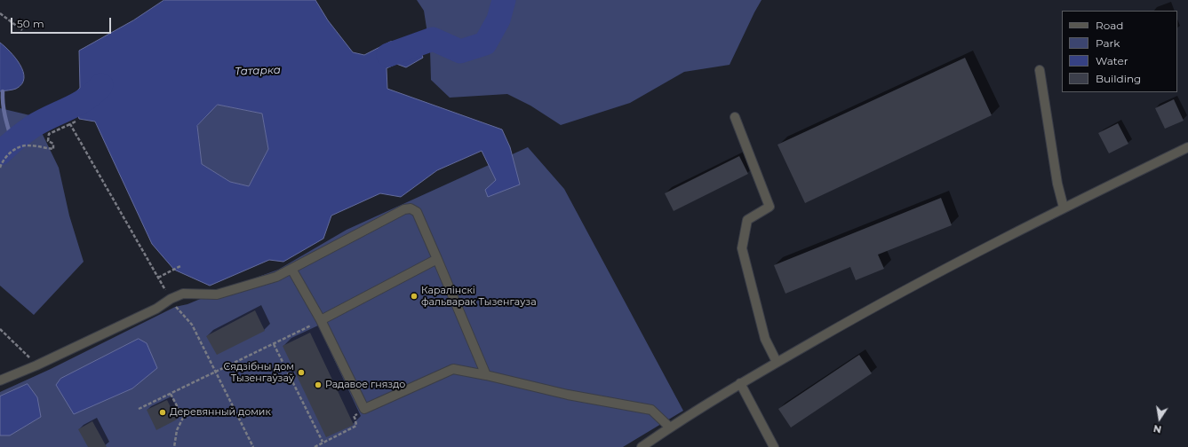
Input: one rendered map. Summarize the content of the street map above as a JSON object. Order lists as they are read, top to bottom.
{
  "water": ["Татарка"],
  "places": [
    "Каралінскі фальварак Тызенгауза",
    "Сядзібны дом Тызенгаўзаў",
    "Радавое гняздо",
    "Деревянный домик"
  ],
  "legend": [
    "Road",
    "Park",
    "Water",
    "Building"
  ],
  "scale_bar": "50 m",
  "north": "bottom"
}
